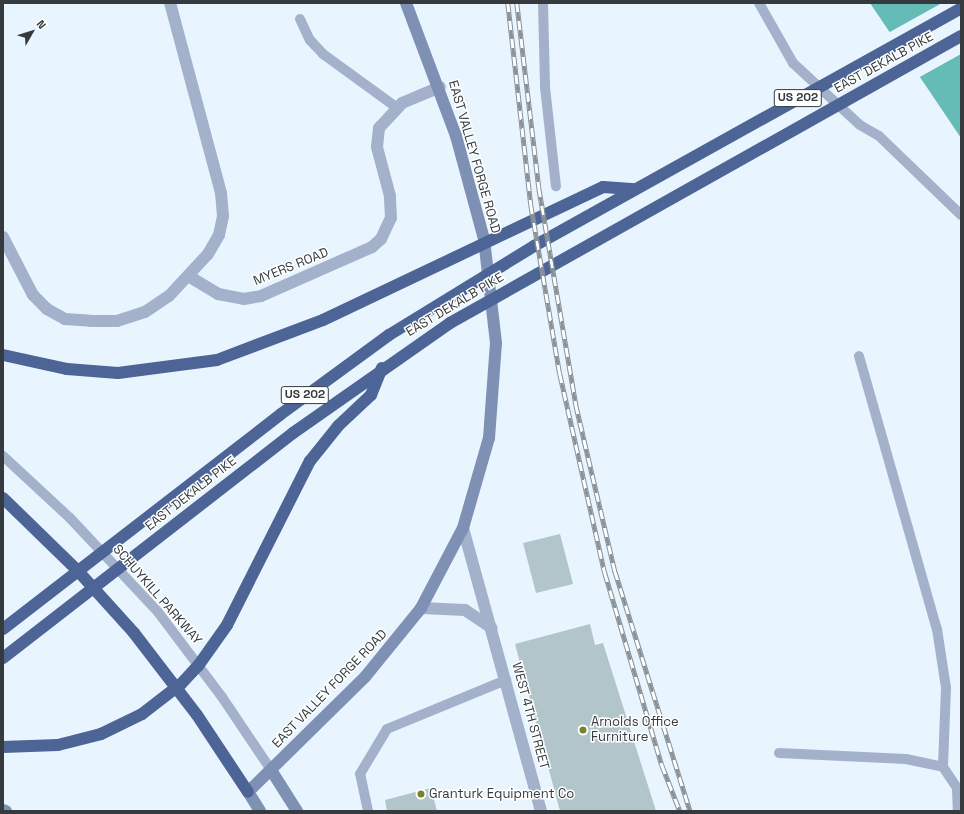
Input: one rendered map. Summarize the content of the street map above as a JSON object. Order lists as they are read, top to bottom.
{
  "streets": {
    "highway": ["EAST DEKALB PIKE", "US 202"],
    "main road": ["EAST VALLEY FORGE ROAD"],
    "street": ["MYERS ROAD", "WEST 4TH STREET"],
    "lane": ["SCHUYKILL PARKWAY"]
  },
  "crossings": [
    ["EAST VALLEY FORGE ROAD", "MYERS ROAD"],
    ["EAST VALLEY FORGE ROAD", "SCHUYKILL PARKWAY"],
    ["EAST VALLEY FORGE ROAD", "WEST 4TH STREET"]
  ],
  "places": ["Arnolds Office Furniture", "Granturk Equipment Co"],
  "north": "top right"
}
